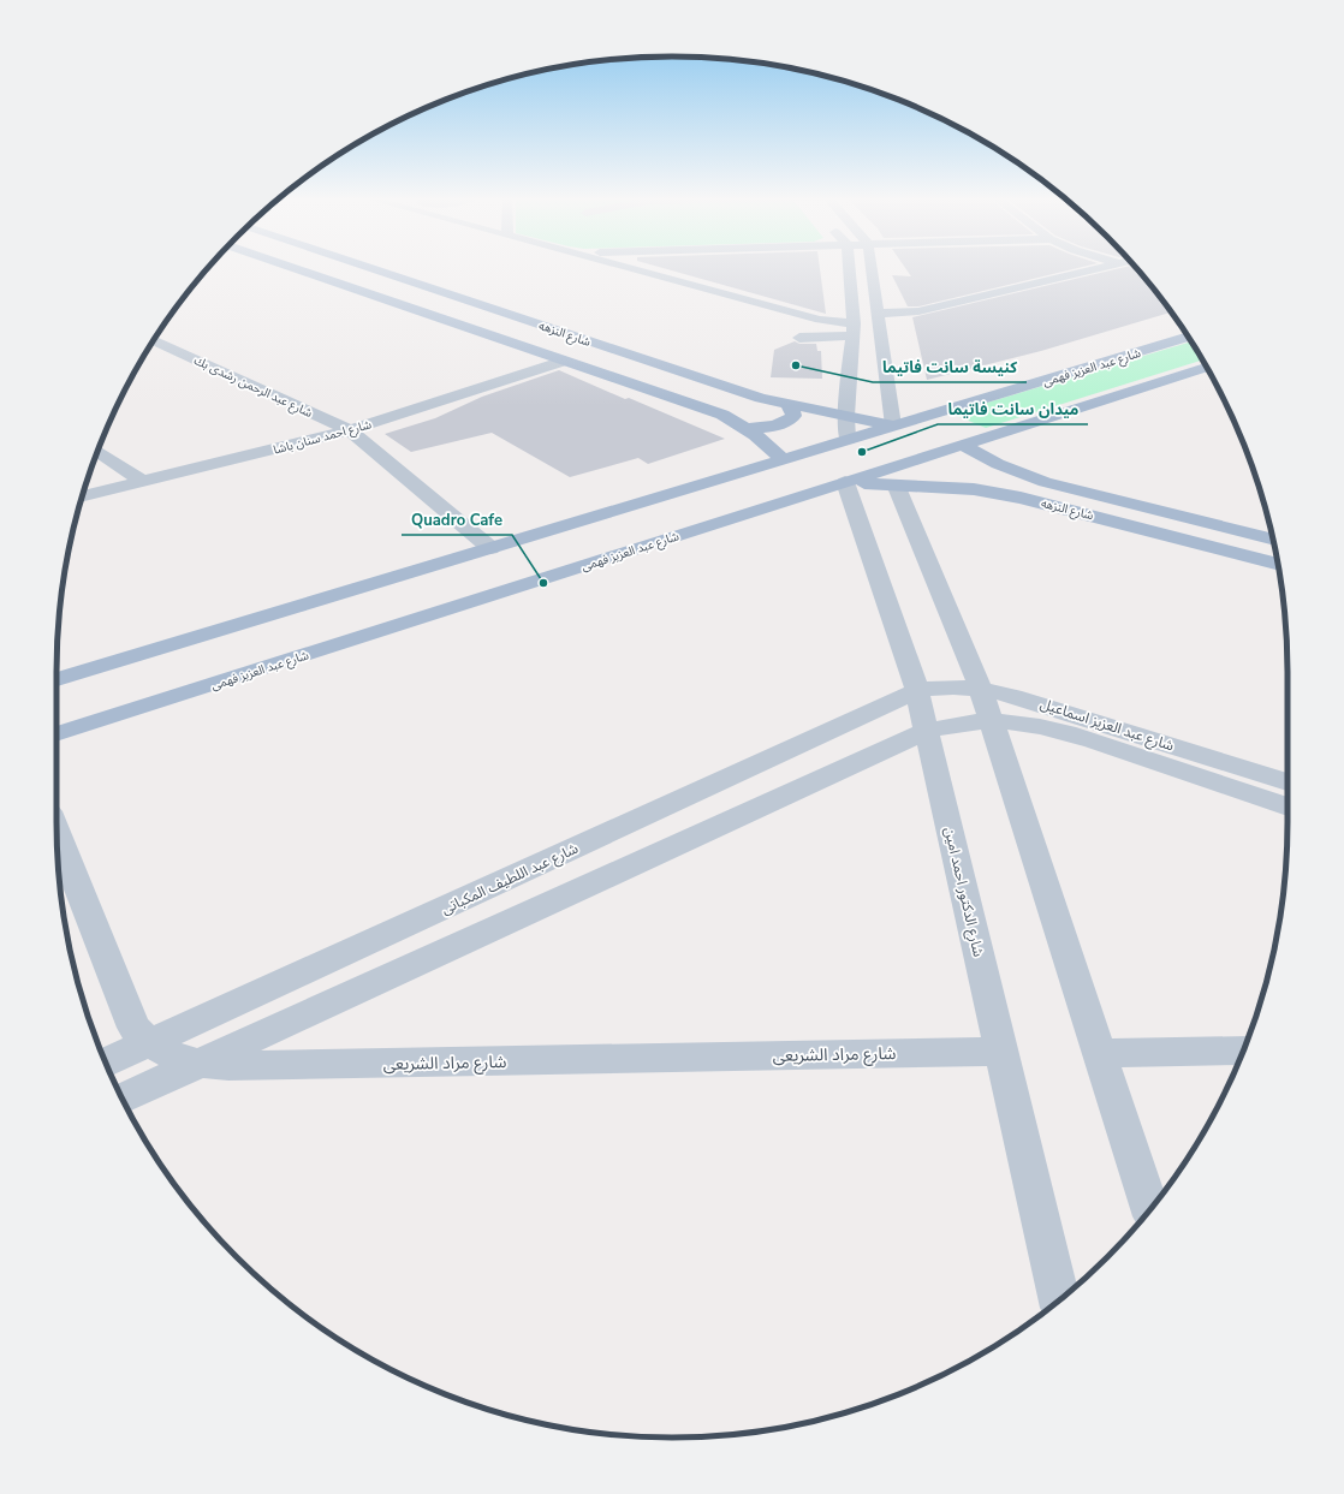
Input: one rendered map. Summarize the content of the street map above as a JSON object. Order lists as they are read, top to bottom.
{
  "streets": {
    "main road": ["شارع النزهه", "شارع عبد العزيز فهمى"],
    "street": [
      "شارع عبد الرحمن رشدى بك",
      "شارع احمد سنان باشا",
      "شارع عبد العزيز اسماعيل",
      "شارع عبد اللطيف المكباتى",
      "شارع الدكتور احمد امين",
      "شارع مراد الشريعى"
    ]
  },
  "crossings": [
    ["شارع النزهه", "شارع عبد العزيز فهمى"],
    ["شارع النزهه", "شارع احمد سنان باشا"],
    ["شارع النزهه", "شارع الدكتور احمد امين"],
    ["شارع عبد العزيز فهمى", "شارع عبد الرحمن رشدى بك"],
    ["شارع عبد العزيز فهمى", "شارع الدكتور احمد امين"],
    ["شارع عبد الرحمن رشدى بك", "شارع احمد سنان باشا"],
    ["شارع عبد العزيز اسماعيل", "شارع عبد اللطيف المكباتى"],
    ["شارع عبد العزيز اسماعيل", "شارع الدكتور احمد امين"],
    ["شارع عبد اللطيف المكباتى", "شارع الدكتور احمد امين"],
    ["شارع عبد اللطيف المكباتى", "شارع مراد الشريعى"],
    ["شارع الدكتور احمد امين", "شارع مراد الشريعى"]
  ],
  "places": ["كنيسة سانت فاتيما", "ميدان سانت فاتيما", "Quadro Cafe"]
}
